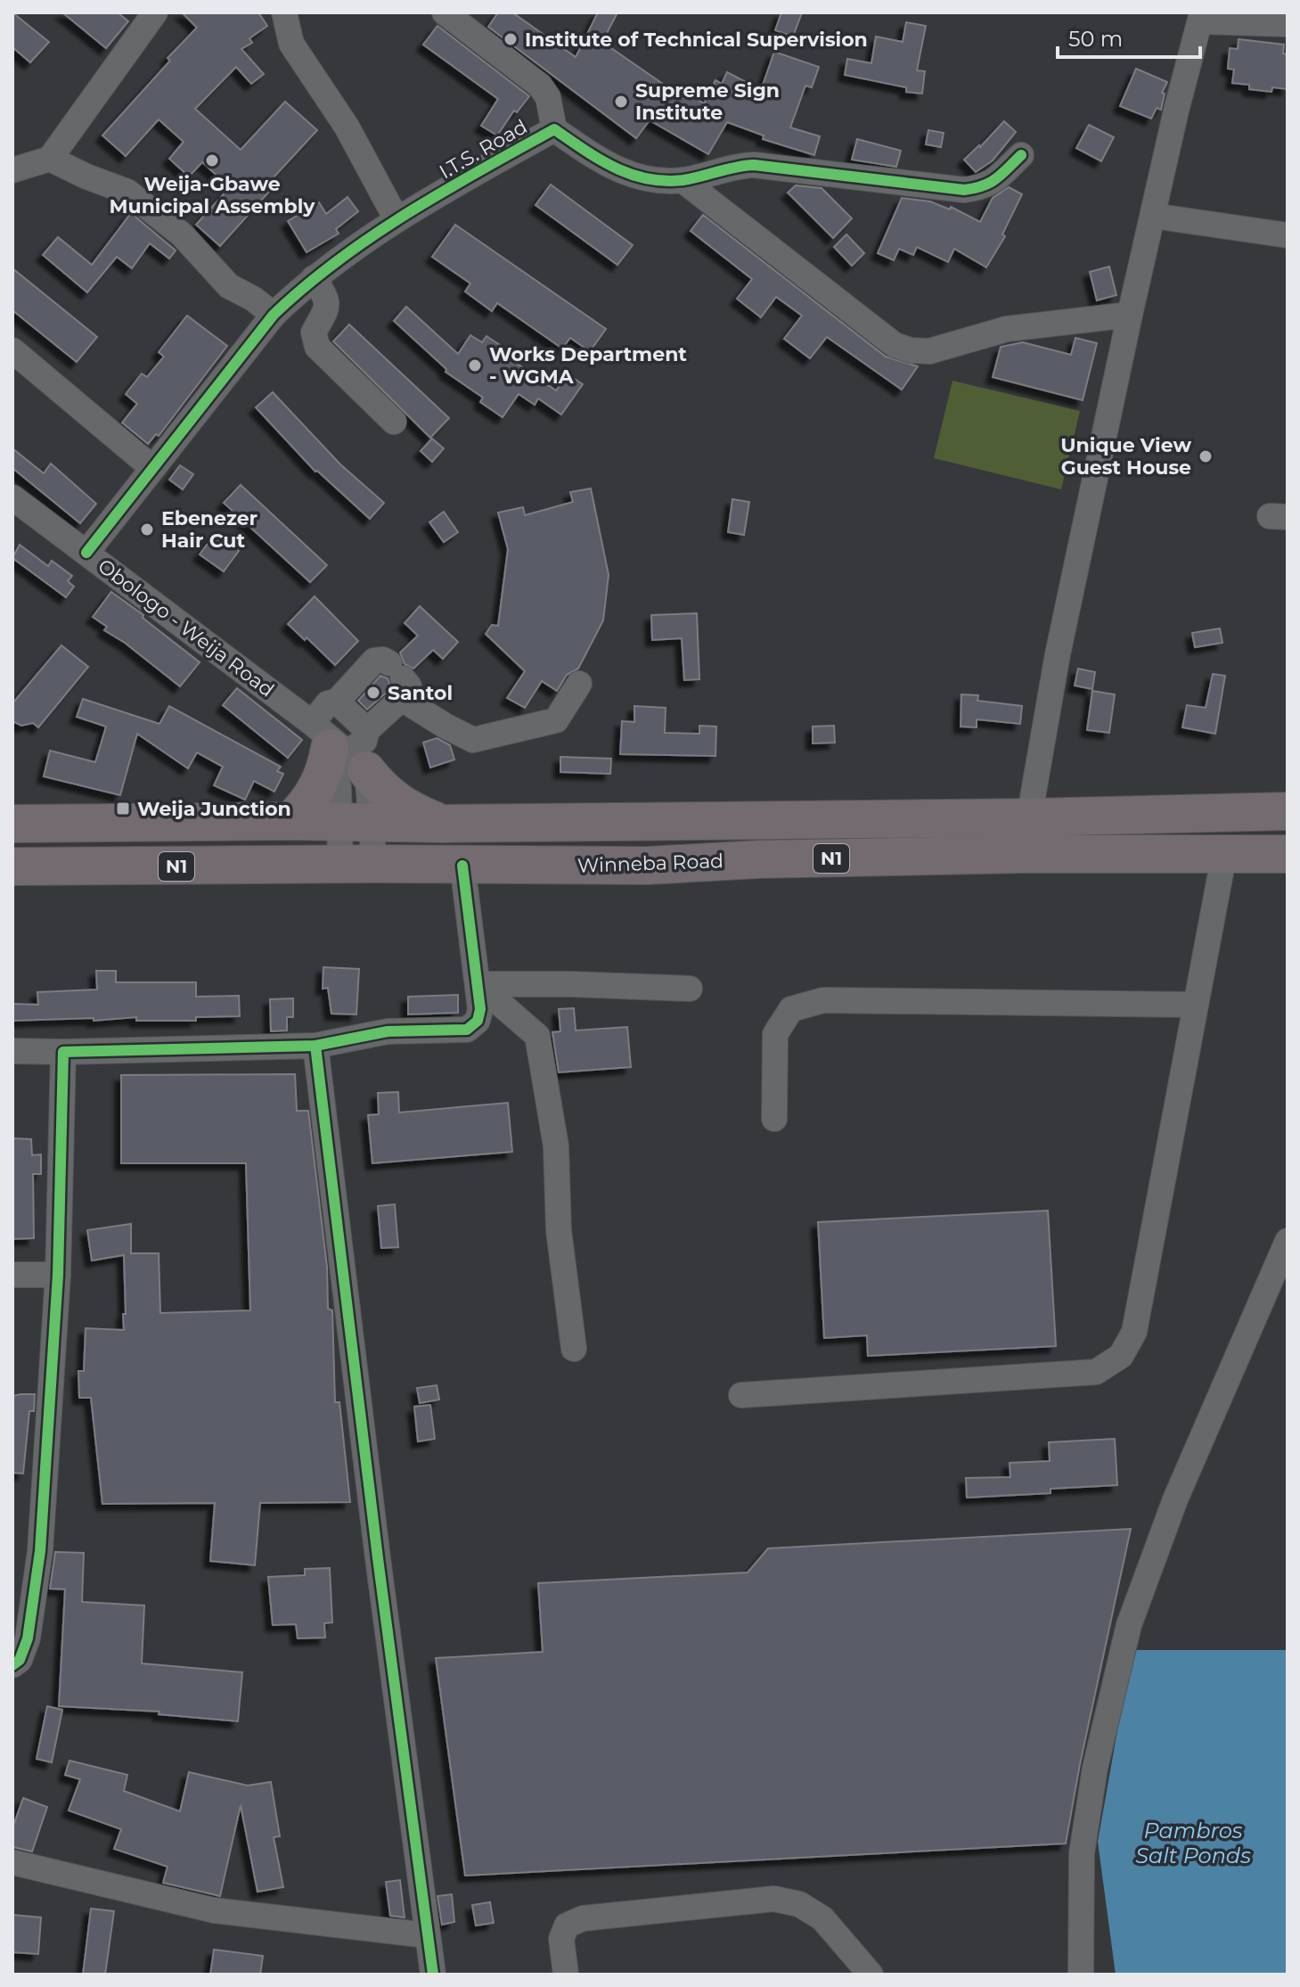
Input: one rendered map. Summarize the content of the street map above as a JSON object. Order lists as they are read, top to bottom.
{
  "streets": {
    "highway": ["N1", "Winneba Road"],
    "street": ["I.T.S. Road", "Obologo - Weija Road"]
  },
  "crossings": [
    ["I.T.S. Road", "Obologo - Weija Road"]
  ],
  "water": ["Pambros Salt Ponds"],
  "places": {
    "other": [
      "Institute of Technical Supervision",
      "Supreme Sign Institute",
      "Weija-Gbawe Municipal Assembly",
      "Works Department - WGMA",
      "Unique View Guest House",
      "Ebenezer Hair Cut",
      "Santol"
    ],
    "transit": ["Weija Junction"]
  },
  "scale_bar": "50 m"
}
